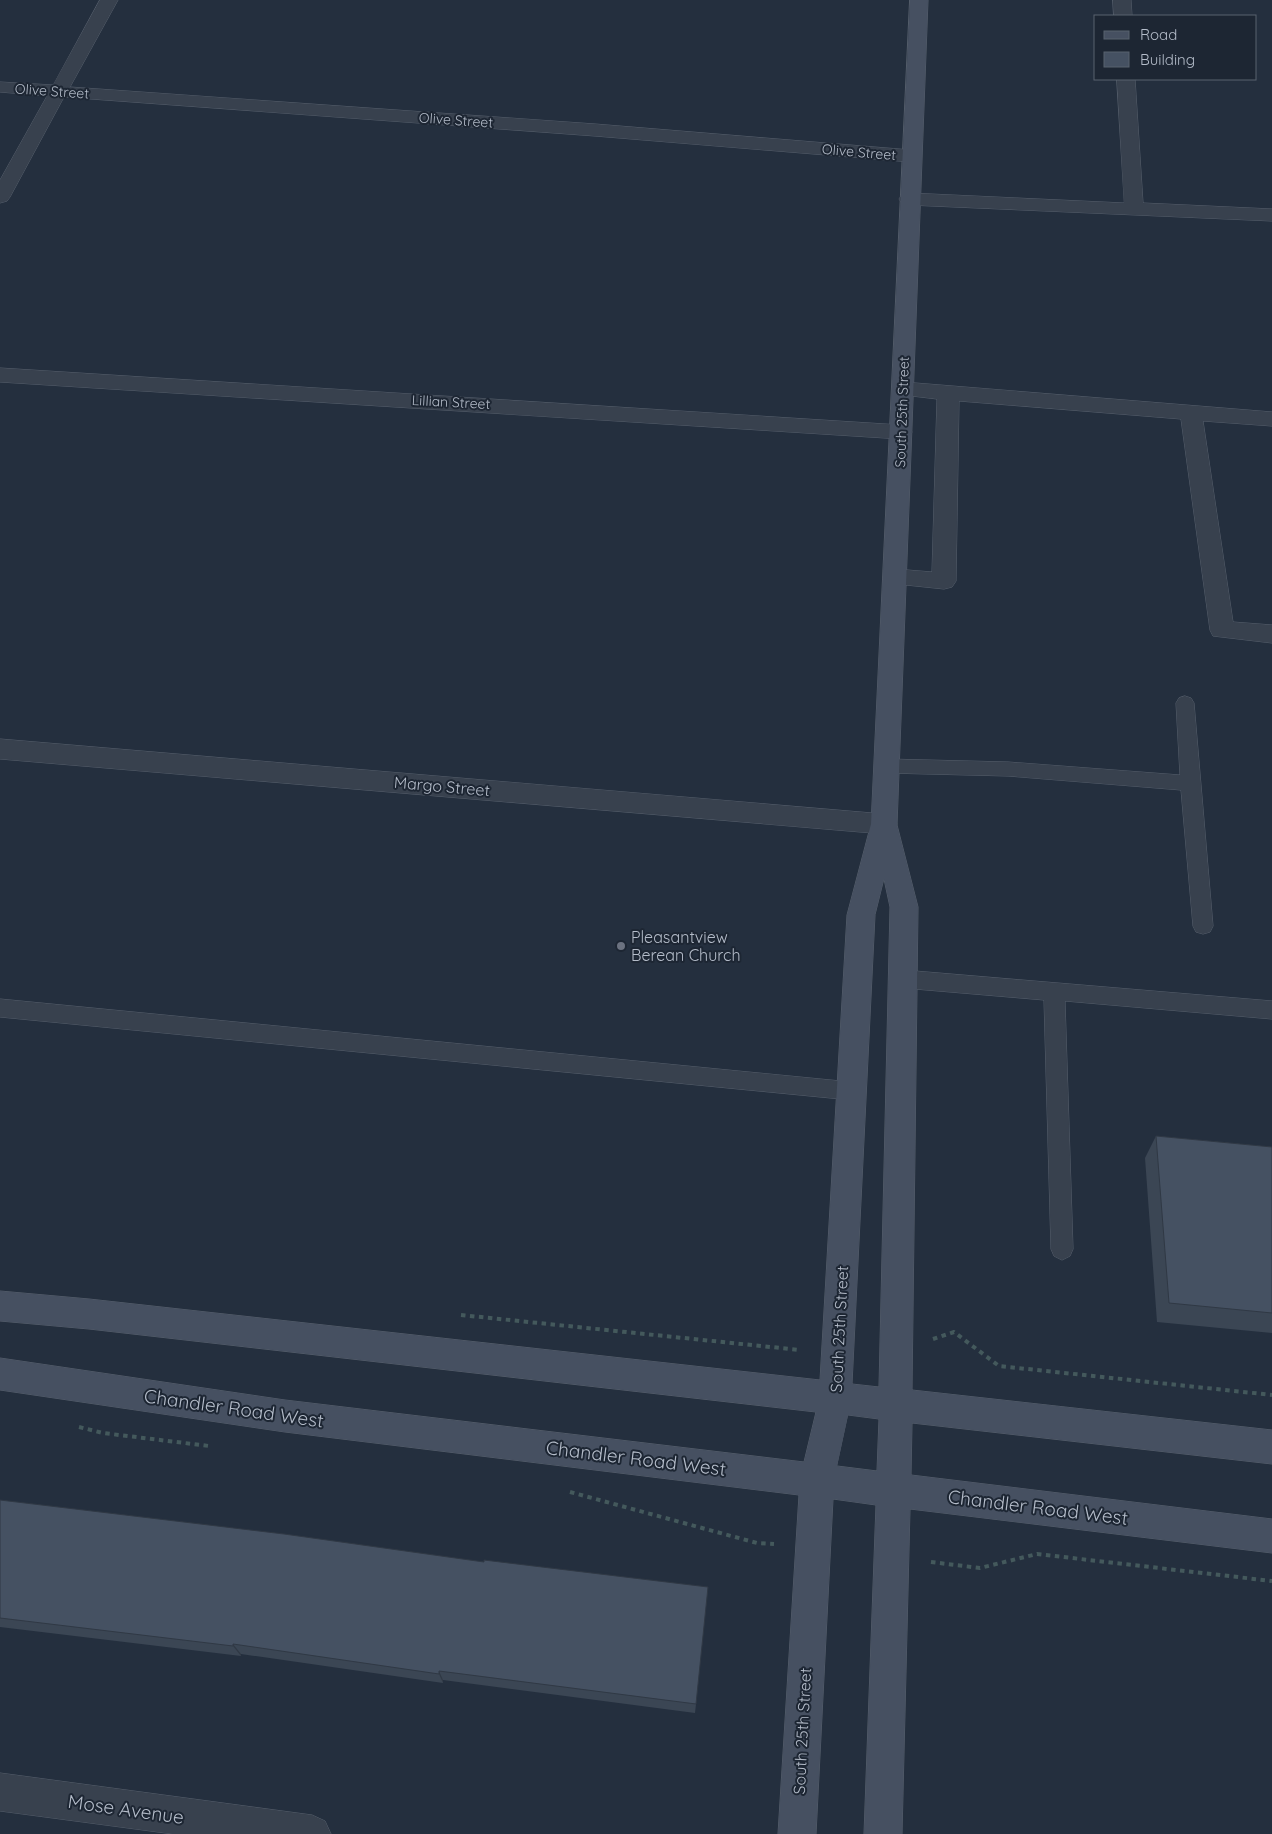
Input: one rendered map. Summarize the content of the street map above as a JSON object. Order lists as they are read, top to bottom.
{
  "streets": {
    "street": [
      "Olive Street",
      "Lillian Street",
      "South 25th Street",
      "Margo Street",
      "Chandler Road West",
      "Mose Avenue"
    ]
  },
  "crossings": [
    ["Olive Street", "South 25th Street"],
    ["Lillian Street", "South 25th Street"],
    ["South 25th Street", "Margo Street"],
    ["South 25th Street", "Chandler Road West"]
  ],
  "places": ["Pleasantview Berean Church"],
  "legend": ["Road", "Building"]
}
